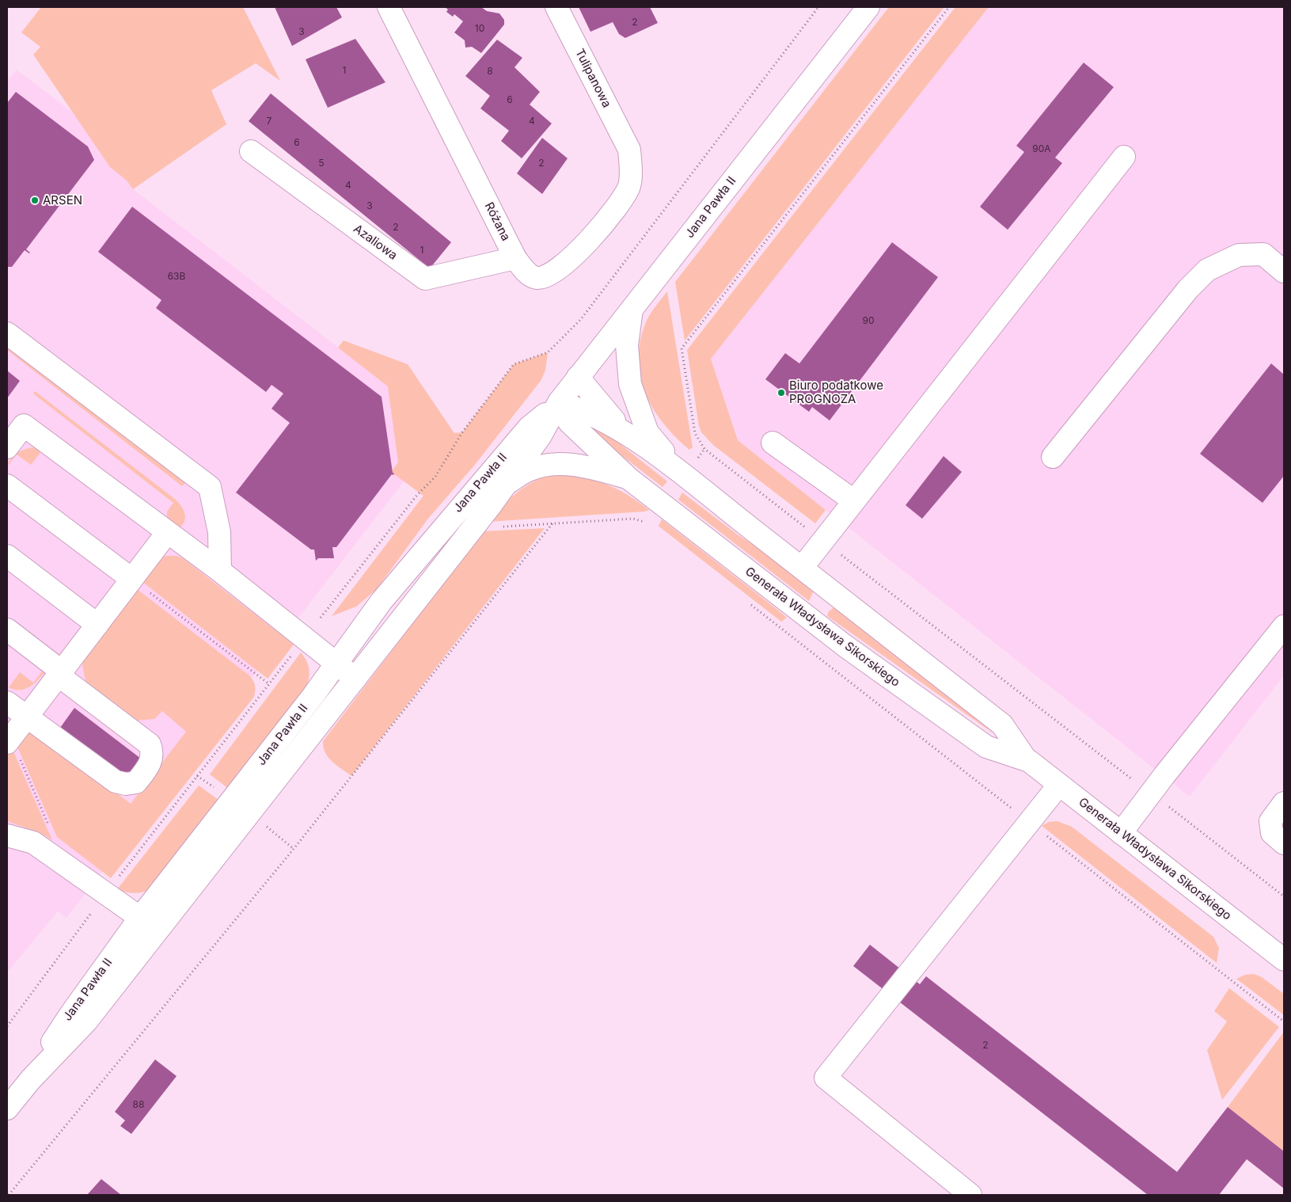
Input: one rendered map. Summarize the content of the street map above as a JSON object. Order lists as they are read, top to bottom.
{
  "streets": {
    "street": [
      "Tulipanowa",
      "Jana Pawła II",
      "Różana",
      "Azaliowa",
      "Generała Władysława Sikorskiego"
    ]
  },
  "crossings": [
    ["Tulipanowa", "Różana"],
    ["Jana Pawła II", "Generała Władysława Sikorskiego"],
    ["Różana", "Azaliowa"]
  ],
  "places": ["ARSEN", "Biuro podatkowe PROGNOZA"],
  "house_numbers": [
    "2",
    "10",
    "3",
    "1",
    "8",
    "6",
    "7",
    "4",
    "6",
    "90A",
    "5",
    "2",
    "4",
    "3",
    "2",
    "1",
    "63B",
    "90",
    "2",
    "88"
  ]
}
